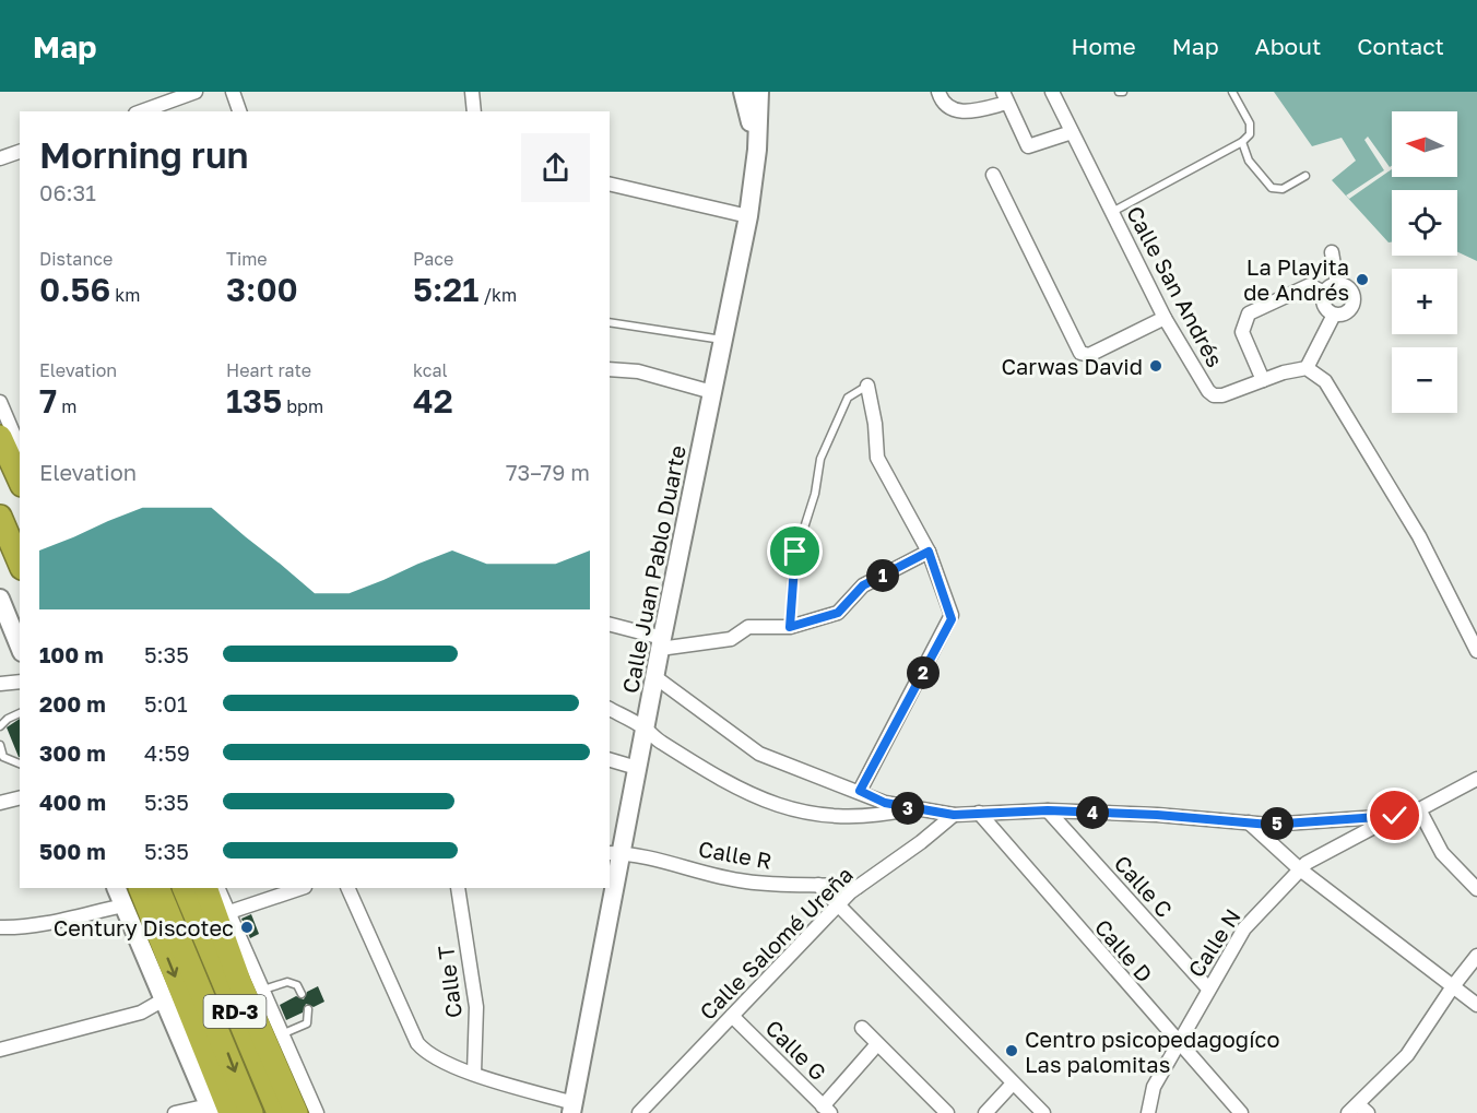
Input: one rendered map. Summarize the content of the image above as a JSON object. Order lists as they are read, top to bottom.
{
  "streets": {
    "highway": ["RD-3"],
    "street": [
      "Calle San Andrés",
      "Calle Juan Pablo Duarte",
      "Calle R",
      "Calle C",
      "Calle Salomé Ureña",
      "Calle N",
      "Calle D",
      "Calle T",
      "Calle G"
    ]
  },
  "crossings": [
    ["Calle Juan Pablo Duarte", "Calle R"],
    ["Calle R", "Calle Salomé Ureña"],
    ["Calle C", "Calle N"],
    ["Calle Salomé Ureña", "Calle G"],
    ["Calle N", "Calle D"]
  ],
  "places": [
    "La Playita de Andrés",
    "Carwas David",
    "Century Discotec",
    "Centro psicopedagogíco Las palomitas"
  ],
  "north": "left",
  "page": {
    "header": "Map",
    "nav": [
      "Home",
      "Map",
      "About",
      "Contact"
    ],
    "map_buttons": ["+", "−"],
    "heading": ["Morning run", "06:31"],
    "stats": [
      ["Distance", "0.56 km"],
      ["Time", "3:00"],
      ["Pace", "5:21 /km"],
      ["Elevation", "7 m"],
      ["Heart rate", "135 bpm"],
      ["kcal", "42"]
    ],
    "chart": ["Elevation", "73–79 m"],
    "pins": [
      "1",
      "2",
      "3",
      "4",
      "5"
    ],
    "list": [
      {
        "name": "100 m",
        "note": "5:35"
      },
      {
        "name": "200 m",
        "note": "5:01"
      },
      {
        "name": "300 m",
        "note": "4:59"
      },
      {
        "name": "400 m",
        "note": "5:35"
      },
      {
        "name": "500 m",
        "note": "5:35"
      }
    ]
  }
}
